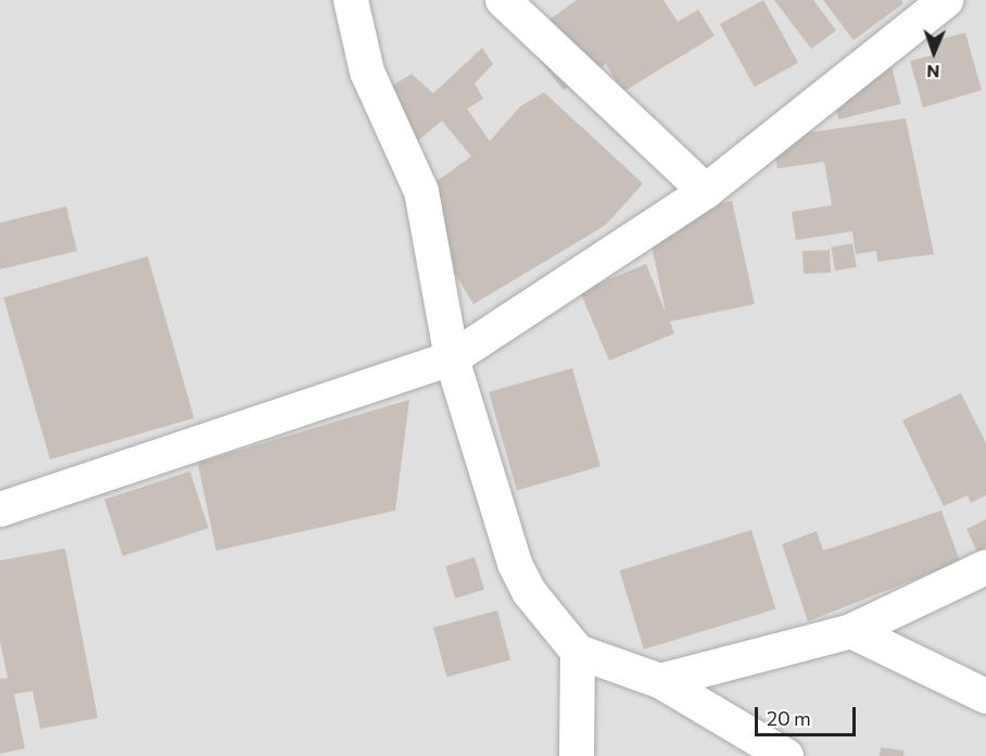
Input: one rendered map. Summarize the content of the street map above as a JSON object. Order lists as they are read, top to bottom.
{
  "scale_bar": "20 m",
  "north": "bottom"
}
